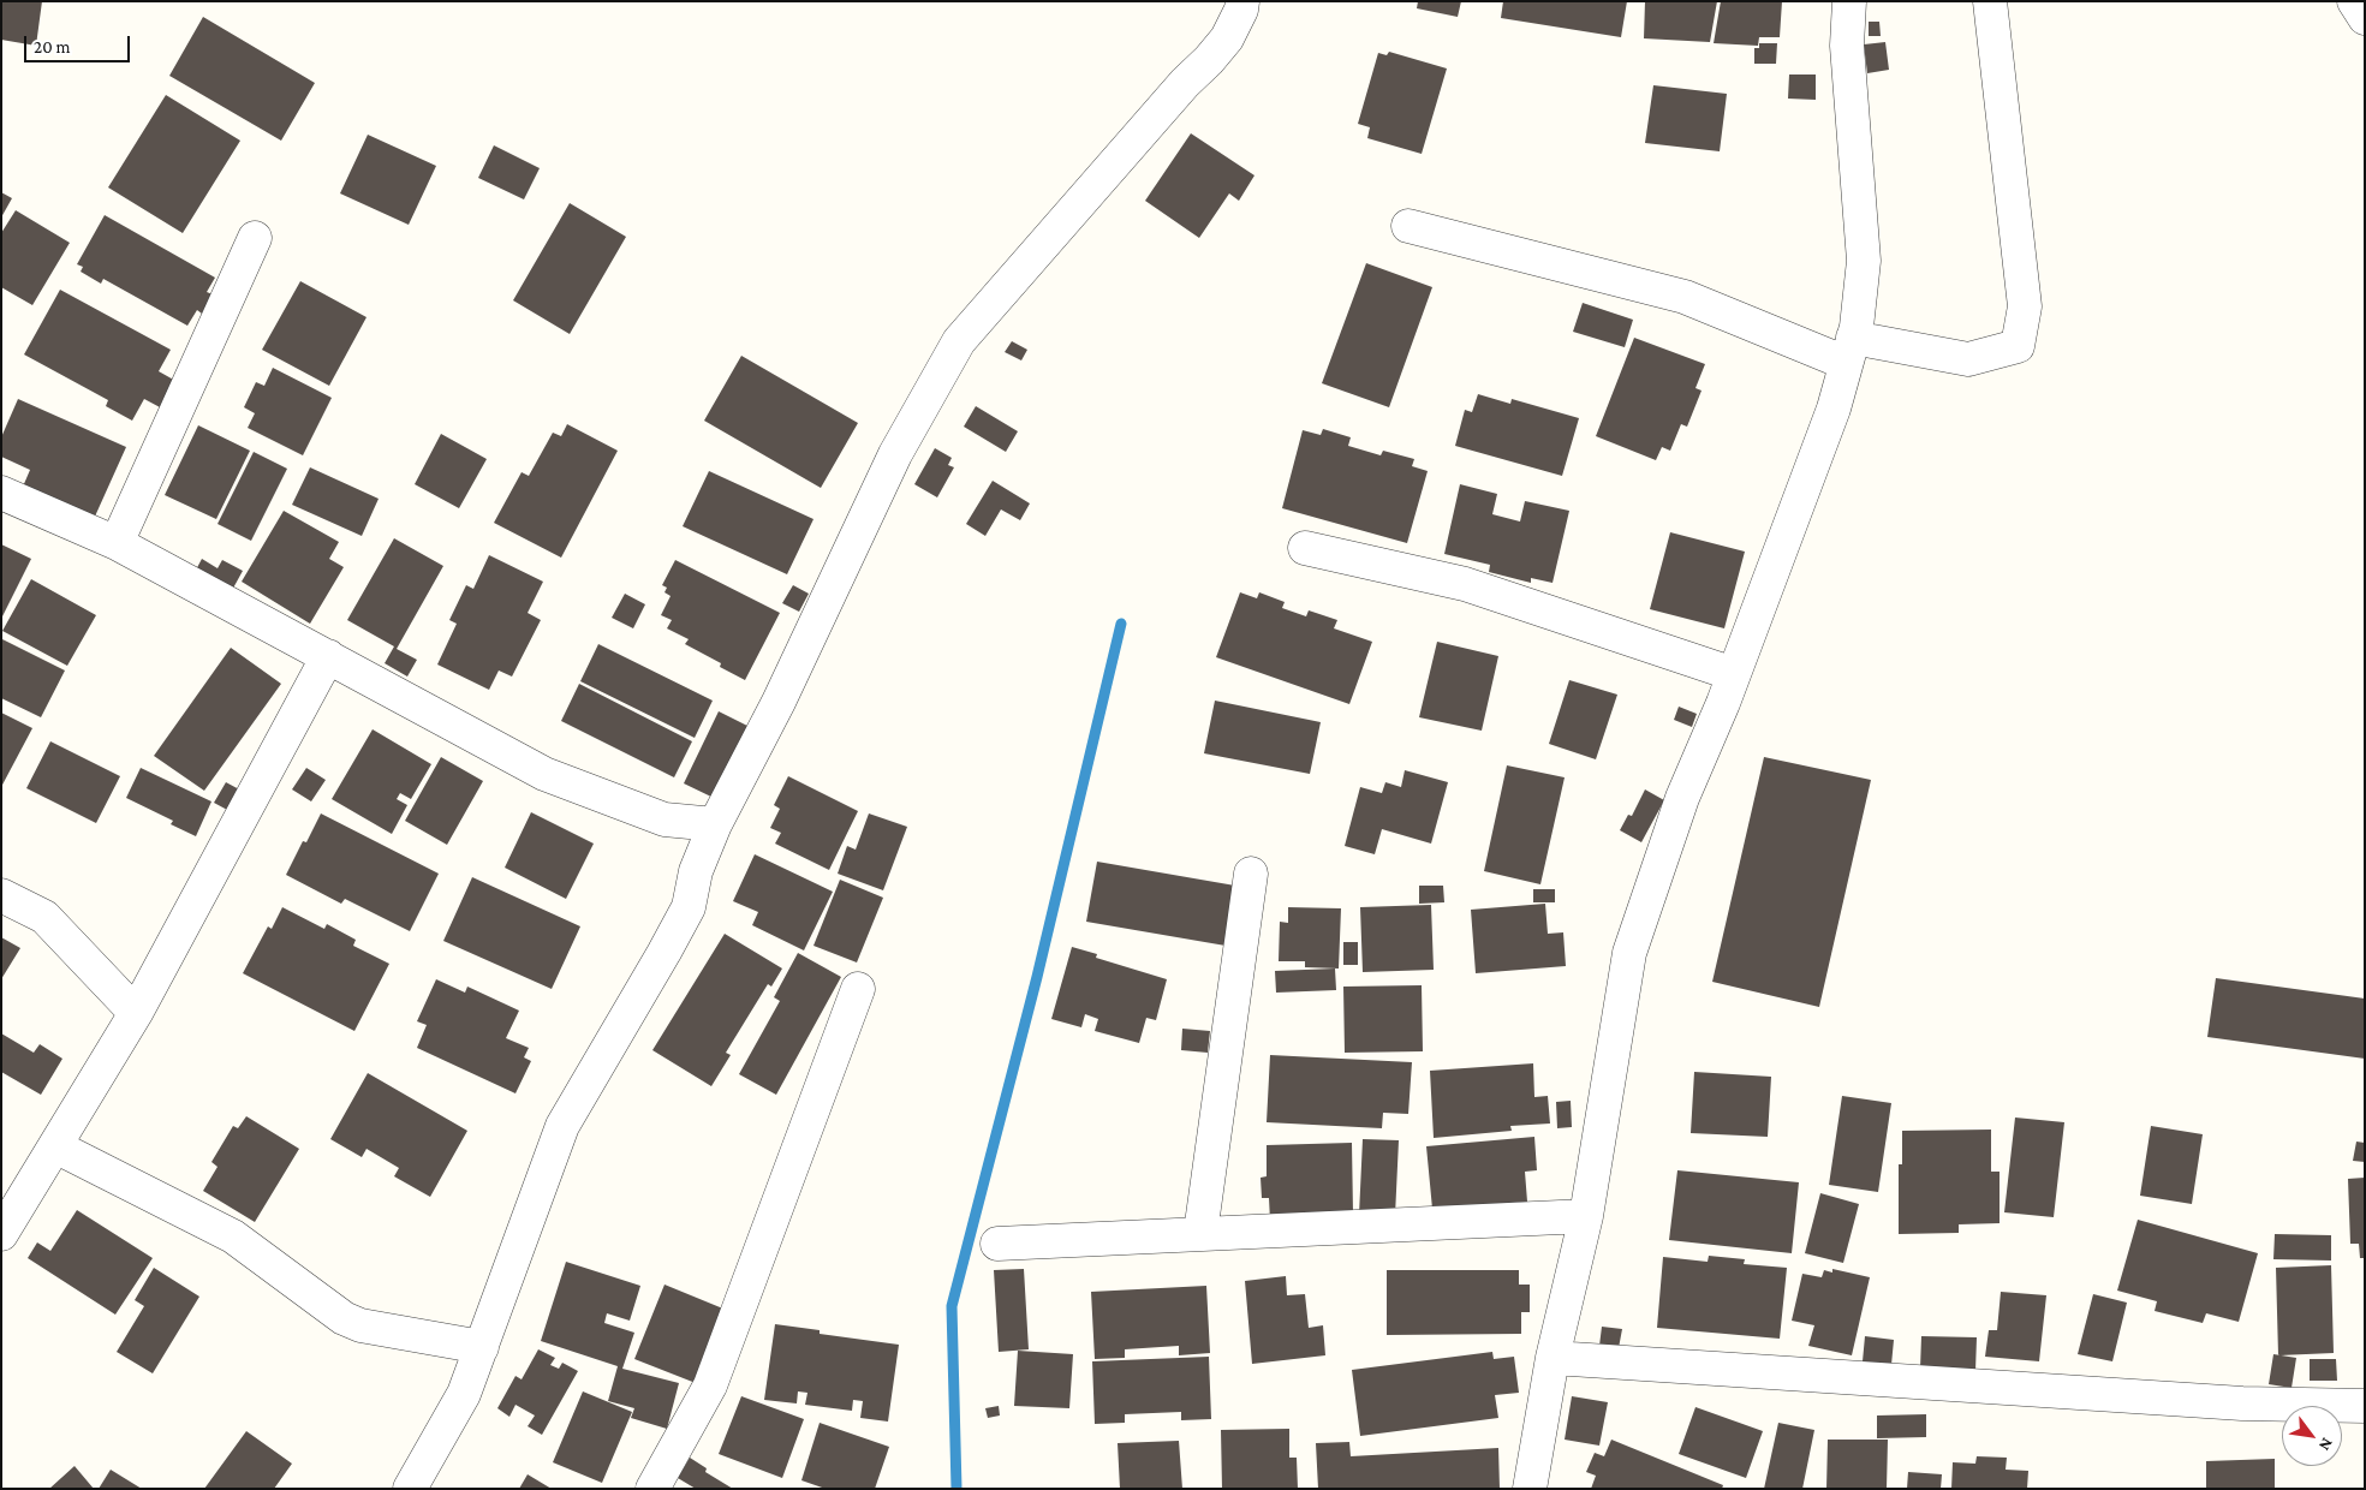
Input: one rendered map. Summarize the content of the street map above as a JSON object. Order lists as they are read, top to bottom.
{
  "scale_bar": "20 m",
  "north": "bottom right"
}
